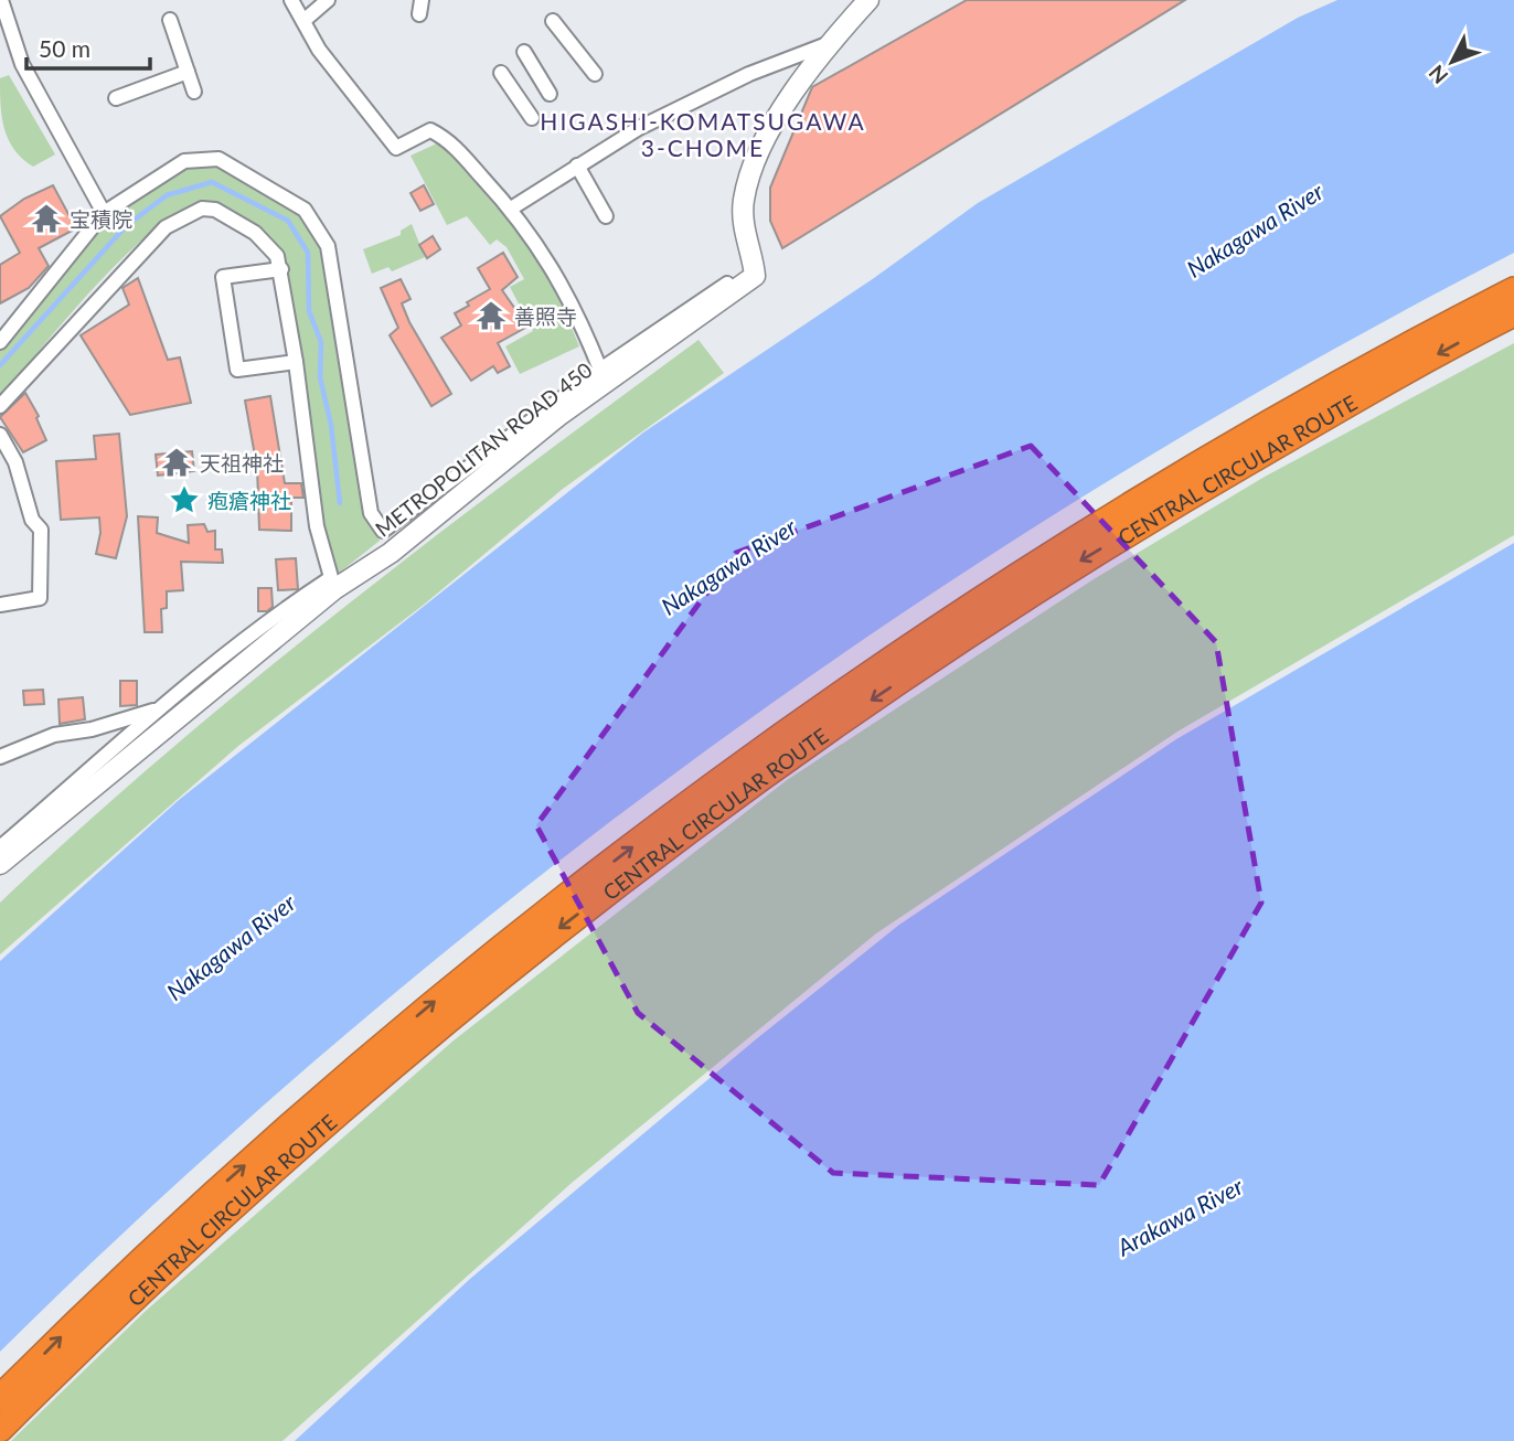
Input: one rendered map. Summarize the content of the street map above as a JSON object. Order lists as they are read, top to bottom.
{
  "streets": {
    "highway": ["CENTRAL CIRCULAR ROUTE"],
    "main road": ["METROPOLITAN ROAD 450"]
  },
  "districts": ["HIGASHI-KOMATSUGAWA 3-CHOME"],
  "water": ["Nakagawa River", "Arakawa River"],
  "places": {
    "temple": ["宝積院", "善照寺", "天祖神社"],
    "place": ["疱瘡神社"]
  },
  "scale_bar": "50 m",
  "north": "bottom left"
}
